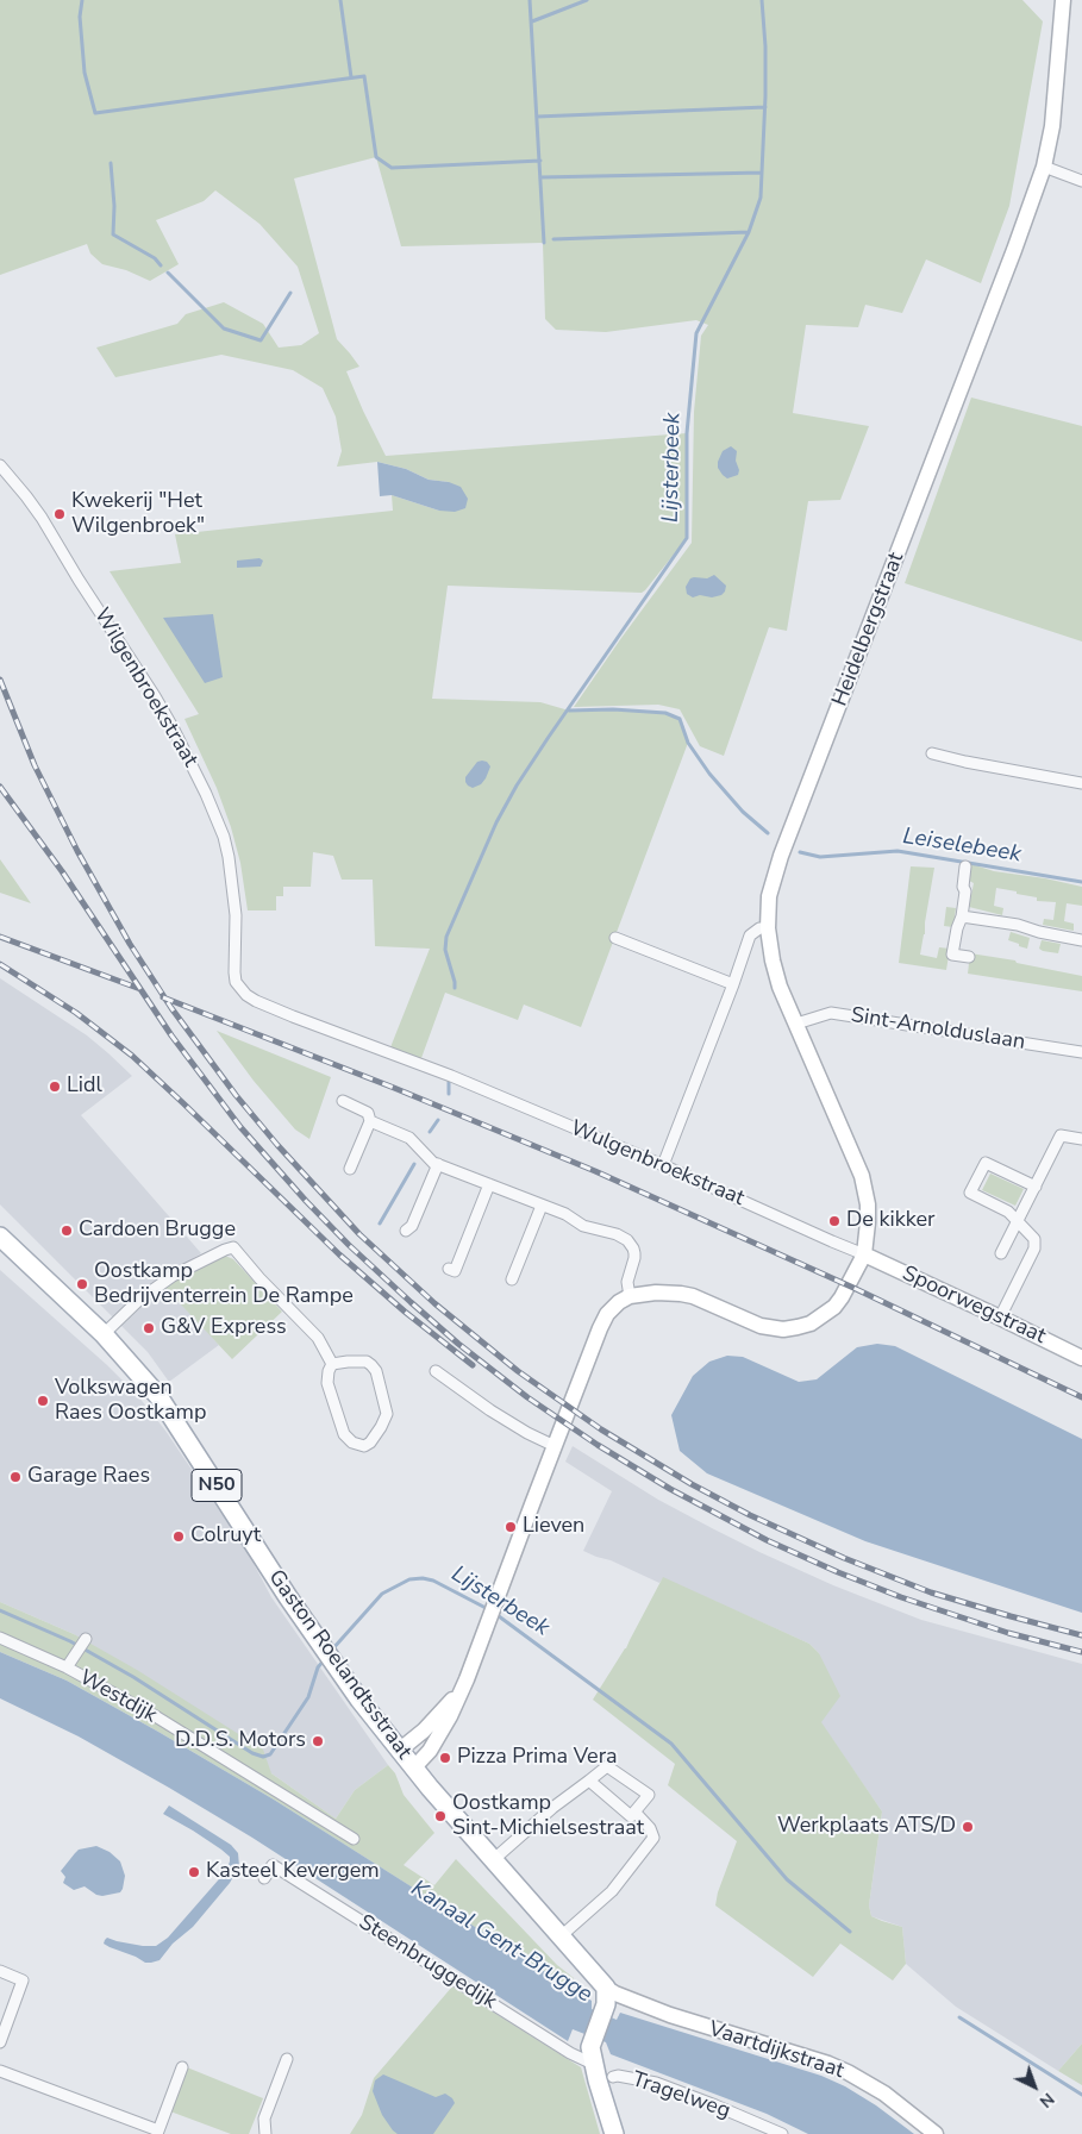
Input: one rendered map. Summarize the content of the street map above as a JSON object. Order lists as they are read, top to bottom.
{
  "streets": {
    "main road": [
      "Heidelbergstraat",
      "Spoorwegstraat",
      "N50",
      "Gaston Roelandtsstraat",
      "Vaartdijkstraat"
    ],
    "street": [
      "Wilgenbroekstraat",
      "Sint-Arnolduslaan",
      "Wulgenbroekstraat",
      "Westdijk",
      "Steenbruggedijk",
      "Tragelweg"
    ]
  },
  "crossings": [
    ["Heidelbergstraat", "Sint-Arnolduslaan"],
    ["Heidelbergstraat", "Wulgenbroekstraat"],
    ["Heidelbergstraat", "Spoorwegstraat"],
    ["Wilgenbroekstraat", "Wulgenbroekstraat"],
    ["Wulgenbroekstraat", "Spoorwegstraat"],
    ["N50", "Gaston Roelandtsstraat"],
    ["N50", "Vaartdijkstraat"]
  ],
  "water": ["Lijsterbeek", "Leiselebeek", "Kanaal Gent-Brugge"],
  "places": [
    "Kwekerij \"Het Wilgenbroek\"",
    "Lidl",
    "De kikker",
    "Cardoen Brugge",
    "Oostkamp Bedrijventerrein De Rampe",
    "G&V Express",
    "Volkswagen Raes Oostkamp",
    "Garage Raes",
    "Lieven",
    "Colruyt",
    "D.D.S. Motors",
    "Pizza Prima Vera",
    "Oostkamp Sint-Michielsestraat",
    "Werkplaats ATS/D",
    "Kasteel Kevergem"
  ],
  "north": "bottom right"
}
